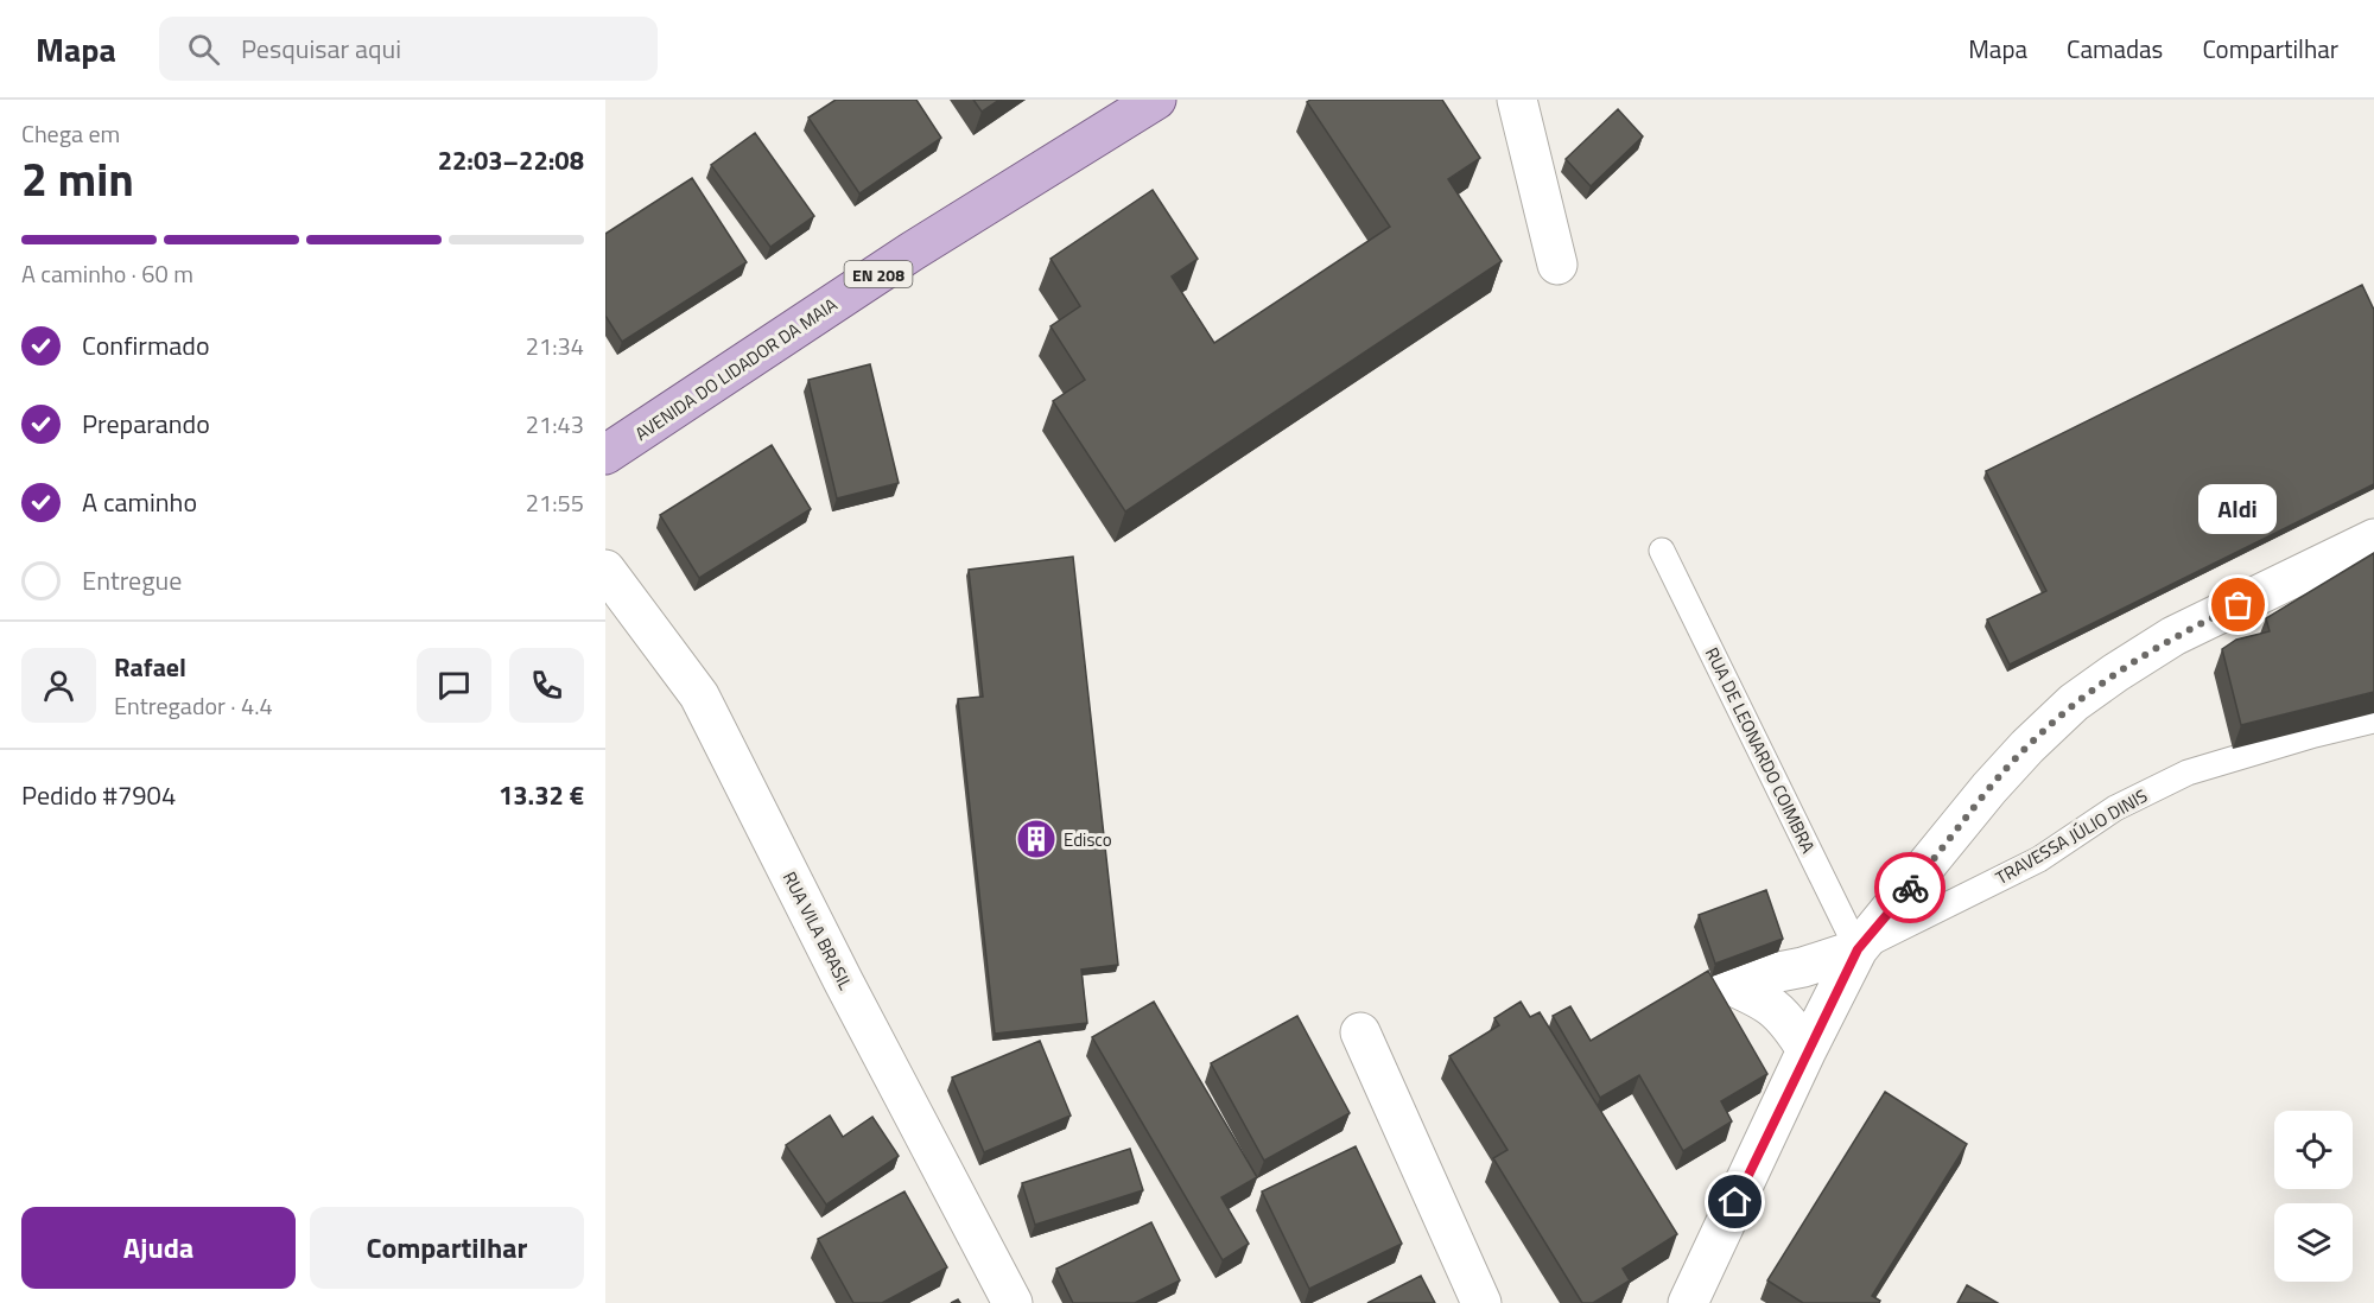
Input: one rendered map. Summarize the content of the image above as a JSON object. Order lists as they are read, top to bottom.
{
  "streets": {
    "main road": ["EN 208", "AVENIDA DO LIDADOR DA MAIA"],
    "street": ["TRAVESSA JÚLIO DINIS", "RUA VILA BRASIL"],
    "lane": ["RUA DE LEONARDO COIMBRA"]
  },
  "crossings": [
    ["RUA DE LEONARDO COIMBRA", "TRAVESSA JÚLIO DINIS"]
  ],
  "places": {
    "other": ["Aldi"],
    "building": ["Edisco"]
  },
  "page": {
    "header": "Mapa",
    "search": "Pesquisar aqui",
    "nav": ["Mapa", "Camadas", "Compartilhar"],
    "heading": ["2 min", "Chega em", "22:03–22:08"],
    "panel": [
      "Rafael",
      "Entregador · 4.4",
      "Pedido #7904",
      "13.32 €"
    ],
    "bar": "A caminho · 60 m",
    "list": [
      ["Confirmado", "21:34"],
      ["Preparando", "21:43"],
      ["A caminho", "21:55"],
      "Entregue"
    ],
    "bubble": "Aldi",
    "buttons": ["Ajuda", "Compartilhar"]
  }
}
